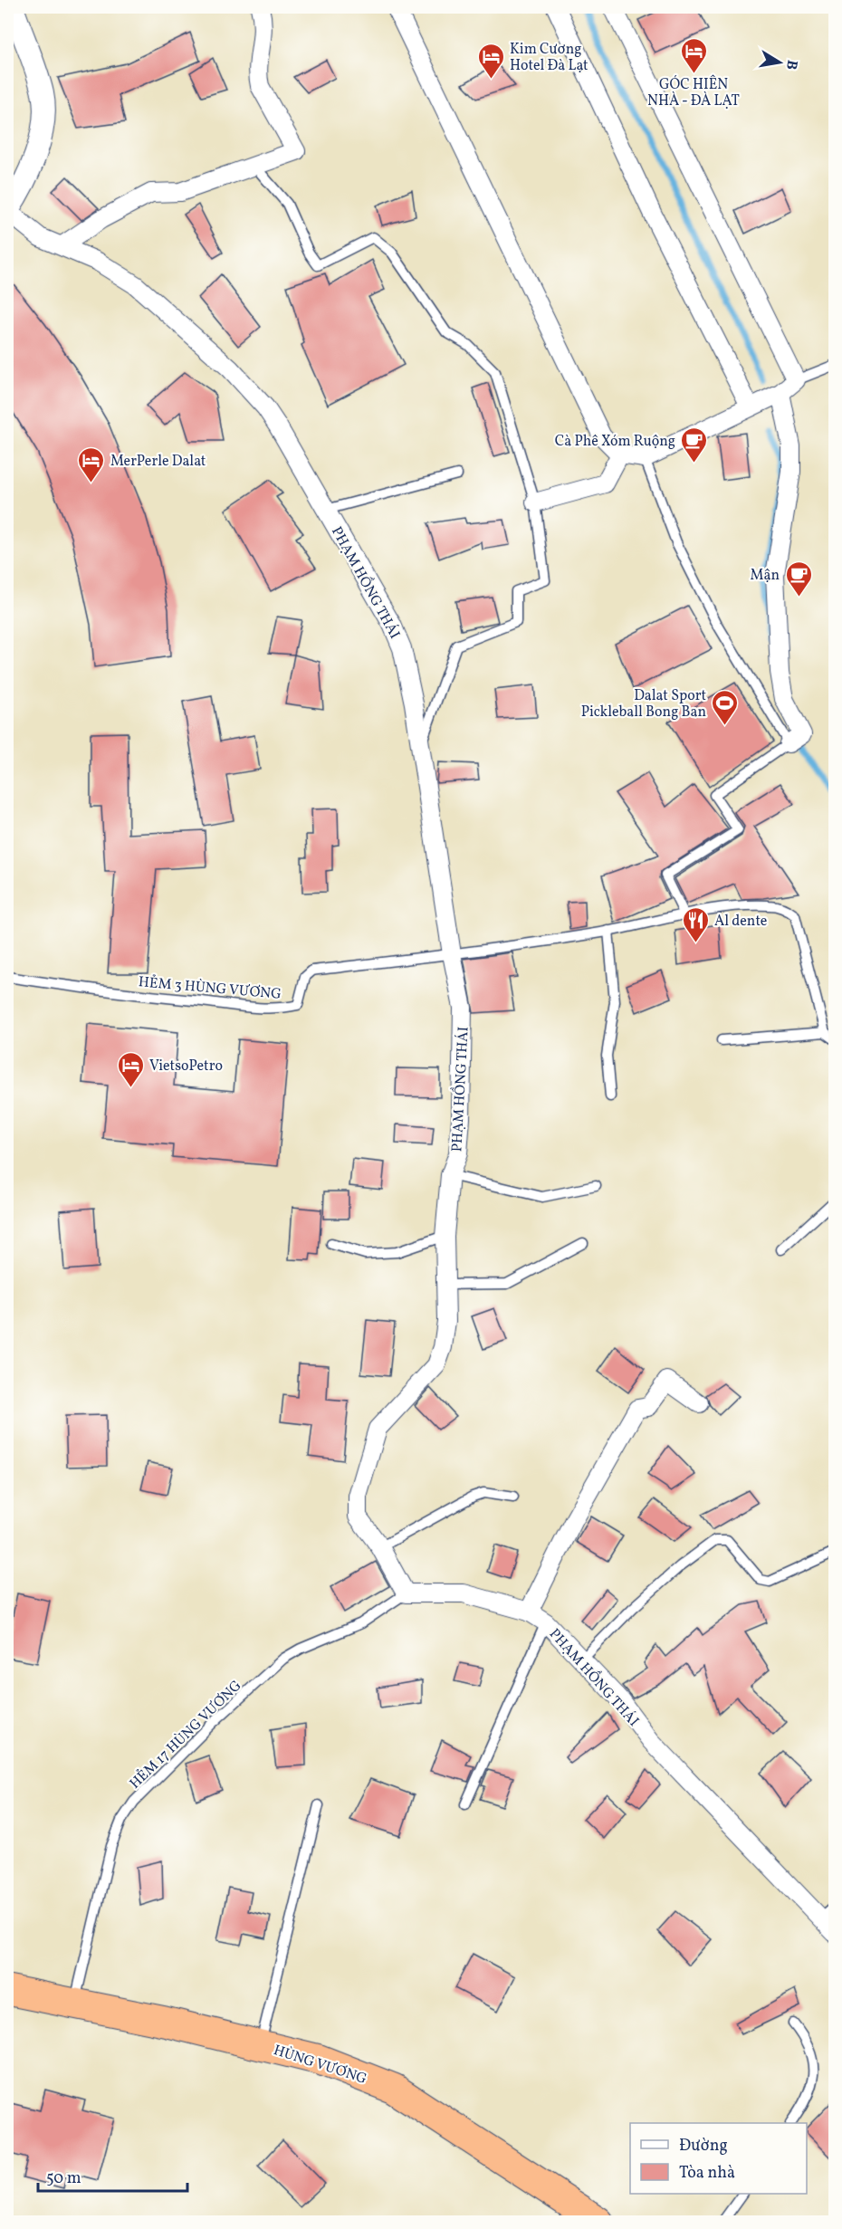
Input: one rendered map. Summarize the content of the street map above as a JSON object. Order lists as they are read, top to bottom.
{
  "streets": {
    "highway": ["HÙNG VƯƠNG"],
    "street": ["PHẠM HỒNG THÁI"],
    "lane": ["HẺM 3 HÙNG VƯƠNG", "HẺM 17 HÙNG VƯƠNG"]
  },
  "crossings": [
    ["PHẠM HỒNG THÁI", "HẺM 3 HÙNG VƯƠNG"],
    ["PHẠM HỒNG THÁI", "HẺM 17 HÙNG VƯƠNG"],
    ["HẺM 17 HÙNG VƯƠNG", "HÙNG VƯƠNG"]
  ],
  "places": {
    "hotel": [
      "GÓC HIÊN NHÀ - ĐÀ LẠT",
      "Kim Cương Hotel Đà Lạt",
      "MerPerle Dalat",
      "VietsoPetro"
    ],
    "cafe": ["Cà Phê Xóm Ruộng", "Mận"],
    "sports": ["Dalat Sport Pickleball Bong Ban"],
    "restaurant": ["Al dente"]
  },
  "legend": ["Đường", "Tòa nhà"],
  "scale_bar": "50 m",
  "north": "right"
}
